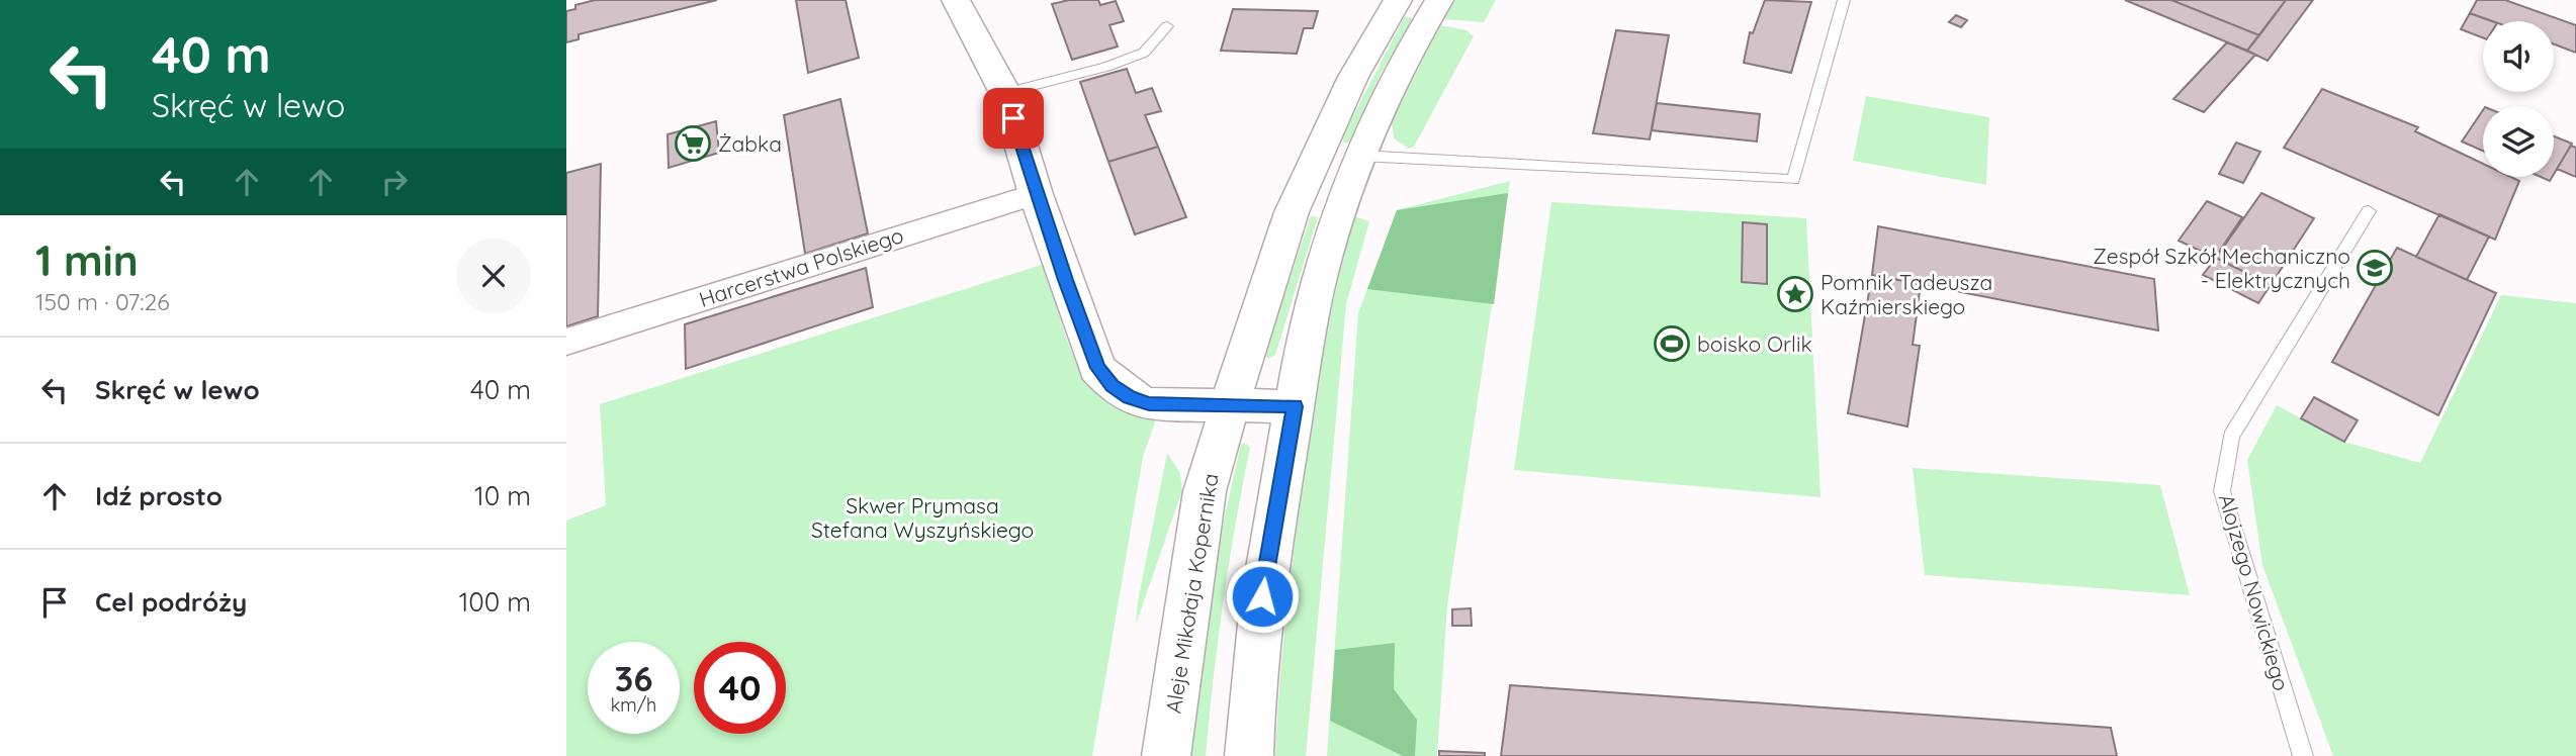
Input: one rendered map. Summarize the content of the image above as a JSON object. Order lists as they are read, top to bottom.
{
  "streets": {
    "street": ["Harcerstwa Polskiego", "Aleje Mikołaja Kopernika"],
    "lane": ["Alojzego Nowickiego"]
  },
  "parks": ["Skwer Prymasa Stefana Wyszyńskiego"],
  "places": {
    "supermarket": ["Żabka"],
    "school or university": ["Zespół Szkół Mechaniczno - Elektrycznych"],
    "place": ["Pomnik Tadeusza Kaźmierskiego"],
    "sports": ["boisko Orlik"]
  },
  "page": {
    "turn": ["40 m", "Skręć w lewo"],
    "heading": ["1 min", "150 m · 07:26"],
    "list": [
      {
        "name": "Skręć w lewo",
        "value": "40 m"
      },
      {
        "name": "Idź prosto",
        "value": "10 m"
      },
      {
        "name": "Cel podróży",
        "value": "100 m"
      }
    ],
    "speed": "36 km/h",
    "limit": "40"
  }
}
